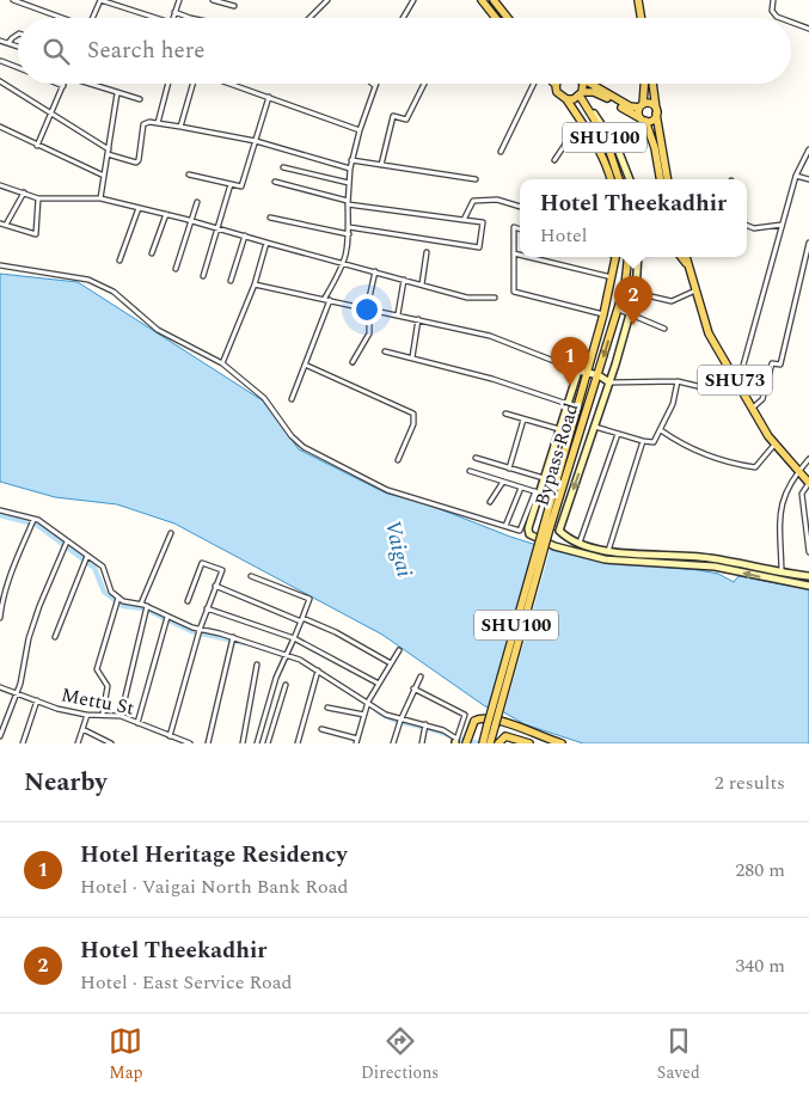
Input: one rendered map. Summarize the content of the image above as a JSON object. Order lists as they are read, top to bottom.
{
  "streets": {
    "main road": ["SHU100", "SHU73", "Bypass Road"],
    "street": ["Mettu St"]
  },
  "crossings": [
    ["SHU100", "Bypass Road"]
  ],
  "water": ["Vaigai"],
  "page": {
    "search": "Search here",
    "popup": ["Hotel Theekadhir", "Hotel"],
    "pins": ["2", "1"],
    "heading": ["Nearby", "2 results"],
    "list": [
      {
        "mark": "1",
        "name": "Hotel Heritage Residency",
        "note": "Hotel · Vaigai North Bank Road",
        "value": "280 m"
      },
      {
        "mark": "2",
        "name": "Hotel Theekadhir",
        "note": "Hotel · East Service Road",
        "value": "340 m"
      }
    ],
    "nav": ["Map", "Directions", "Saved"]
  }
}
